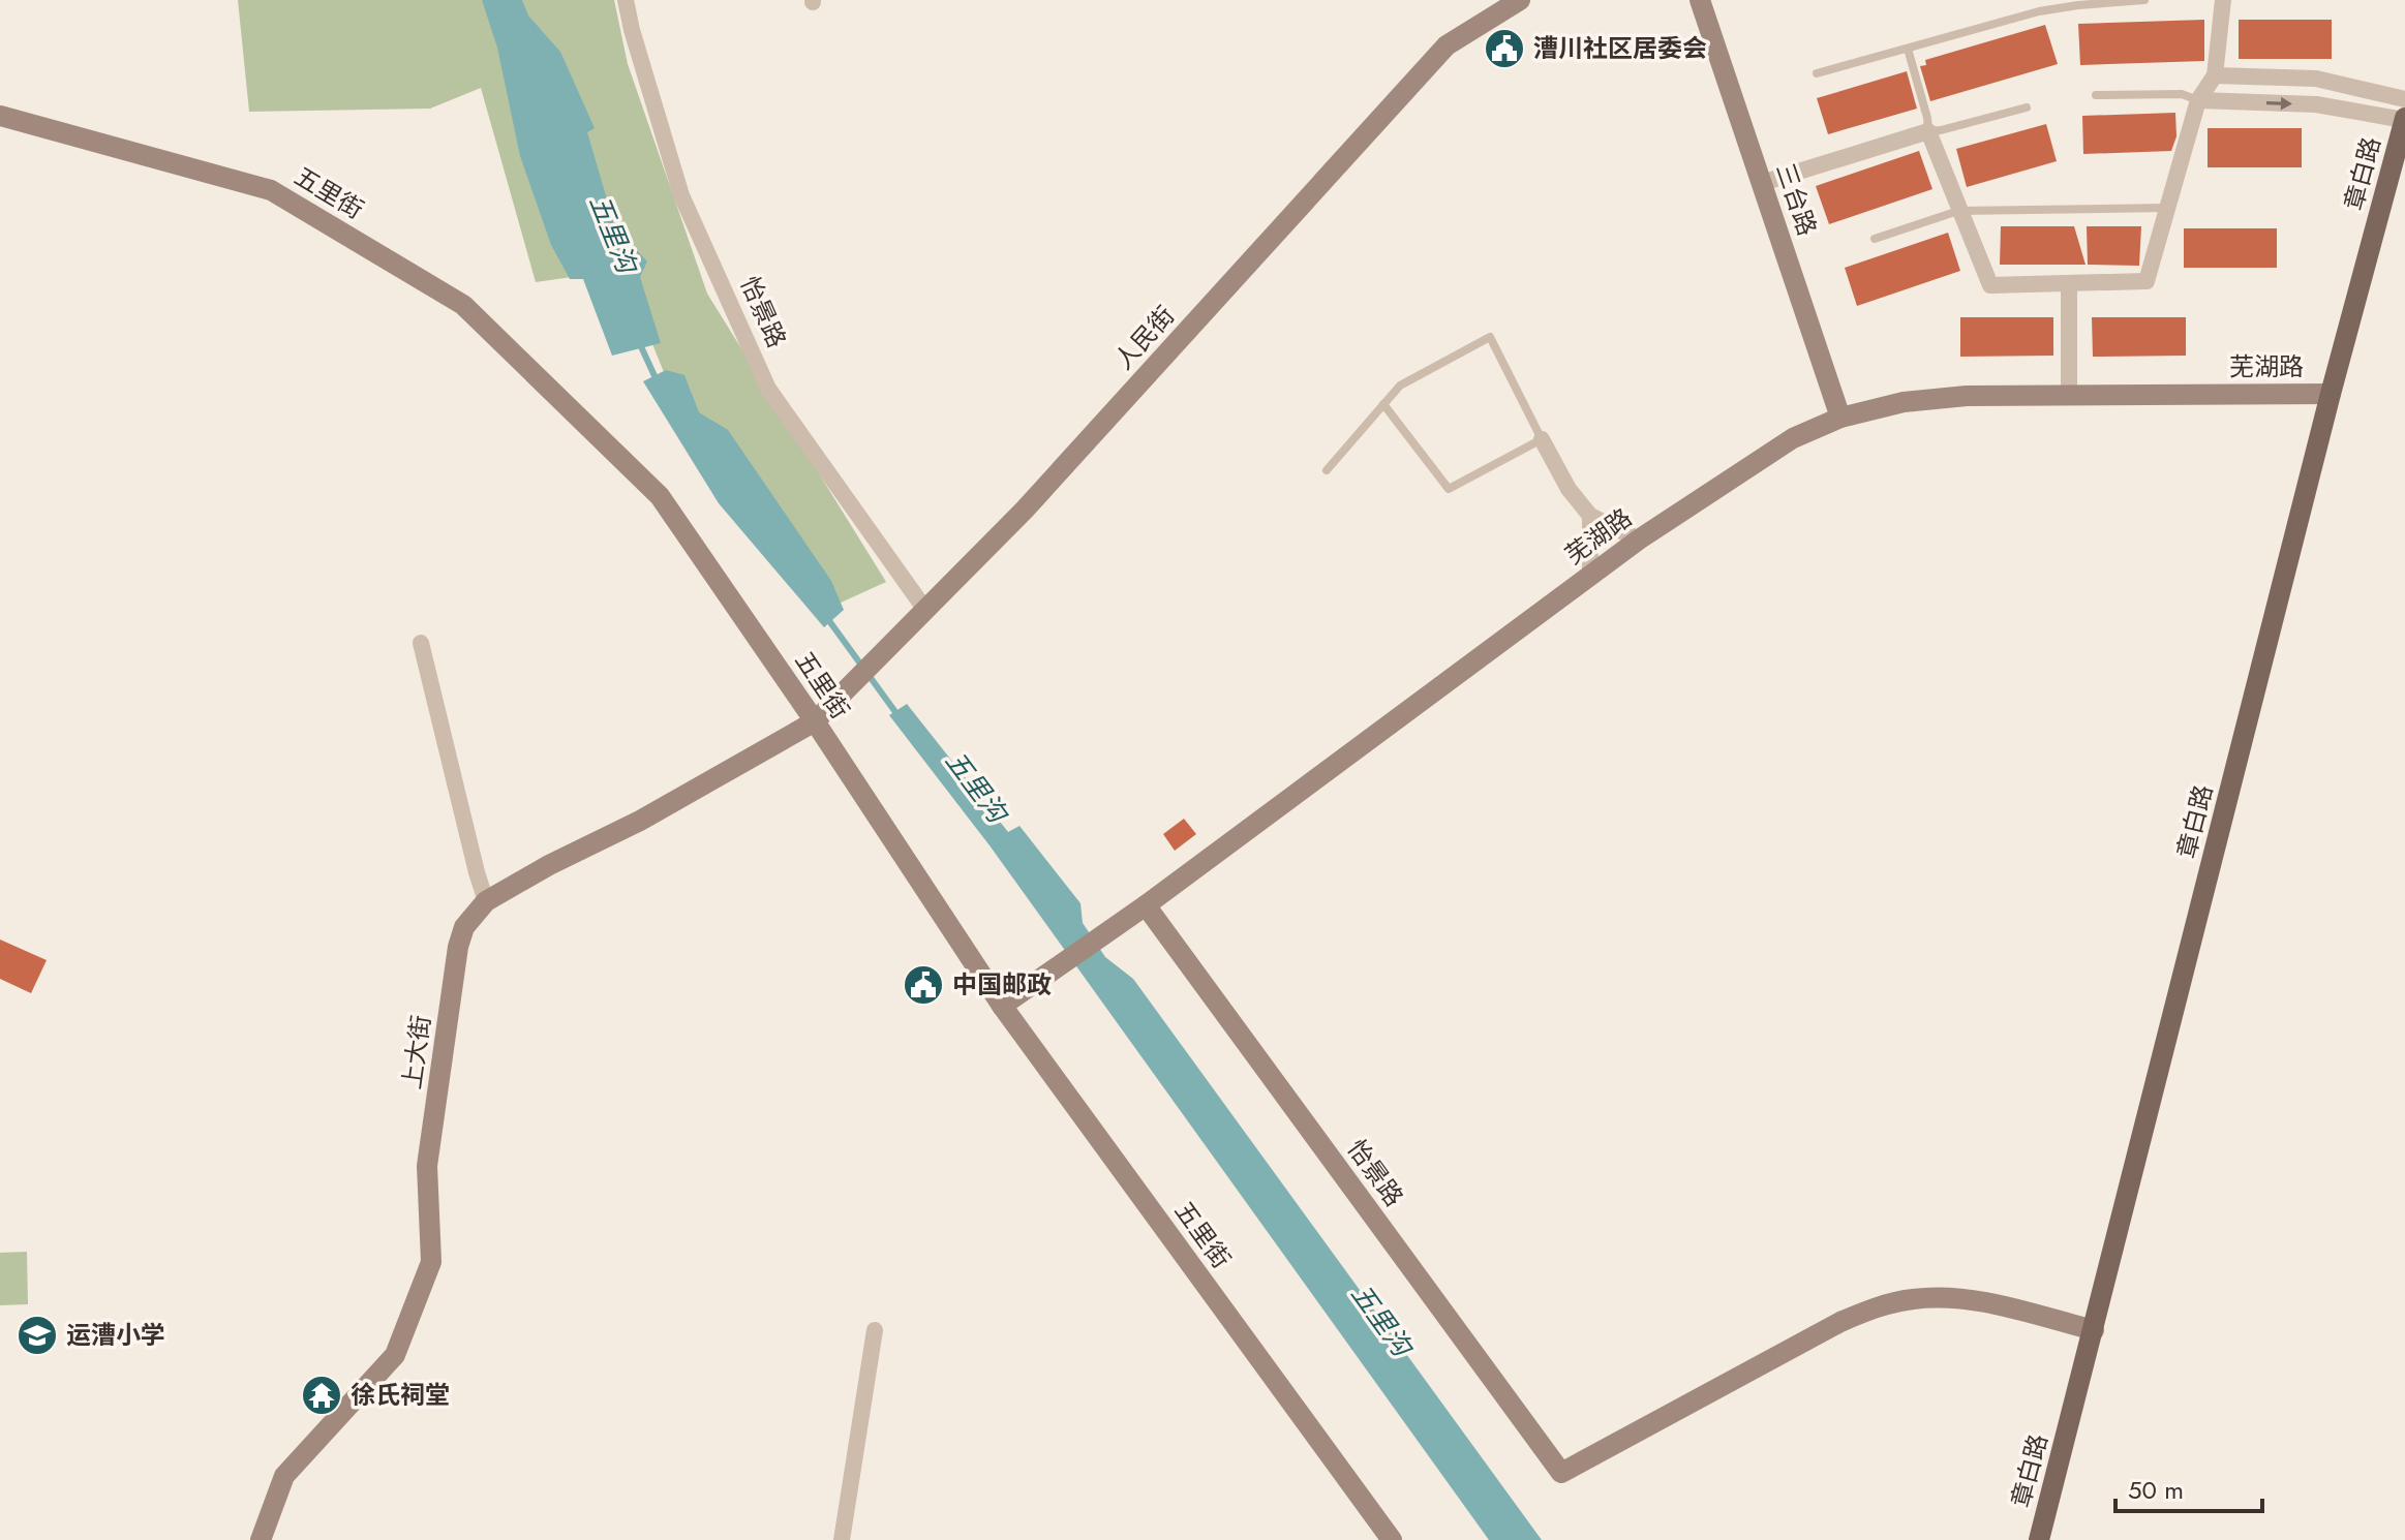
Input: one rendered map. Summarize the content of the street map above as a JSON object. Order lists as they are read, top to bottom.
{
  "streets": {
    "main road": ["章白路"],
    "street": [
      "五里街",
      "三台路",
      "怡景路",
      "人民街",
      "芜湖路",
      "上大街"
    ]
  },
  "crossings": [
    ["章白路", "怡景路"],
    ["章白路", "芜湖路"],
    ["五里街", "人民街"],
    ["五里街", "芜湖路"],
    ["五里街", "上大街"],
    ["三台路", "芜湖路"],
    ["怡景路", "人民街"],
    ["怡景路", "芜湖路"],
    ["人民街", "上大街"]
  ],
  "water": ["五里沟"],
  "places": {
    "public building": ["漕川社区居委会", "中国邮政"],
    "school or university": ["运漕小学"],
    "temple": ["徐氏祠堂"]
  },
  "scale_bar": "50 m"
}
